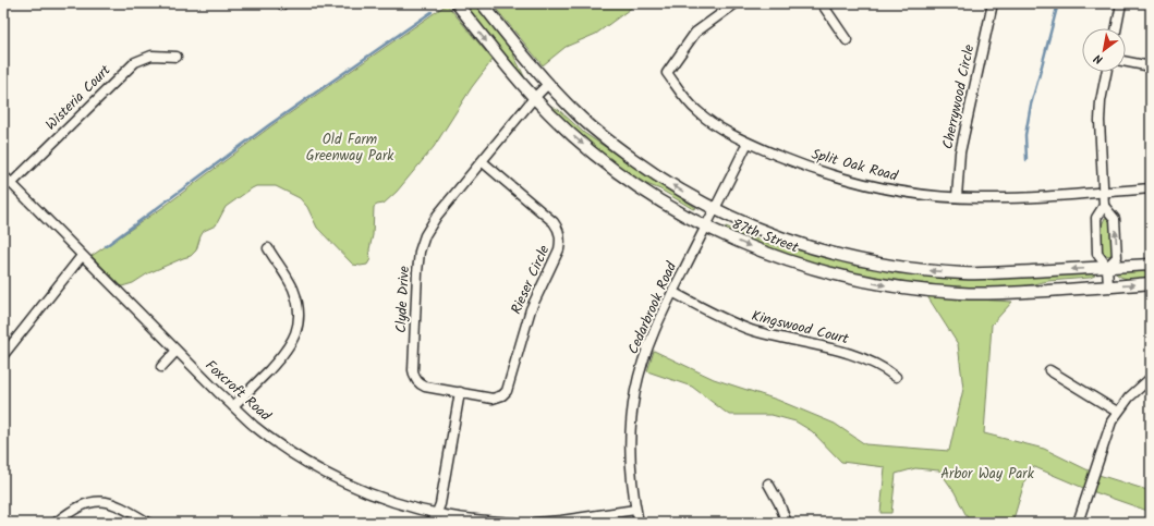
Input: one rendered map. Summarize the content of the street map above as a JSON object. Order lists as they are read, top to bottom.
{
  "streets": {
    "street": [
      "Cherrywood Circle",
      "Wisteria Court",
      "Split Oak Road",
      "87th Street",
      "Rieser Circle",
      "Clyde Drive",
      "Cedarbrook Road",
      "Kingswood Court",
      "Foxcroft Road"
    ]
  },
  "crossings": [
    ["Cherrywood Circle", "Split Oak Road"],
    ["Wisteria Court", "Foxcroft Road"],
    ["Split Oak Road", "Cedarbrook Road"],
    ["87th Street", "Clyde Drive"],
    ["87th Street", "Cedarbrook Road"],
    ["Rieser Circle", "Clyde Drive"],
    ["Cedarbrook Road", "Kingswood Court"]
  ],
  "parks": ["Old Farm Greenway Park", "Arbor Way Park"],
  "north": "bottom left"
}
